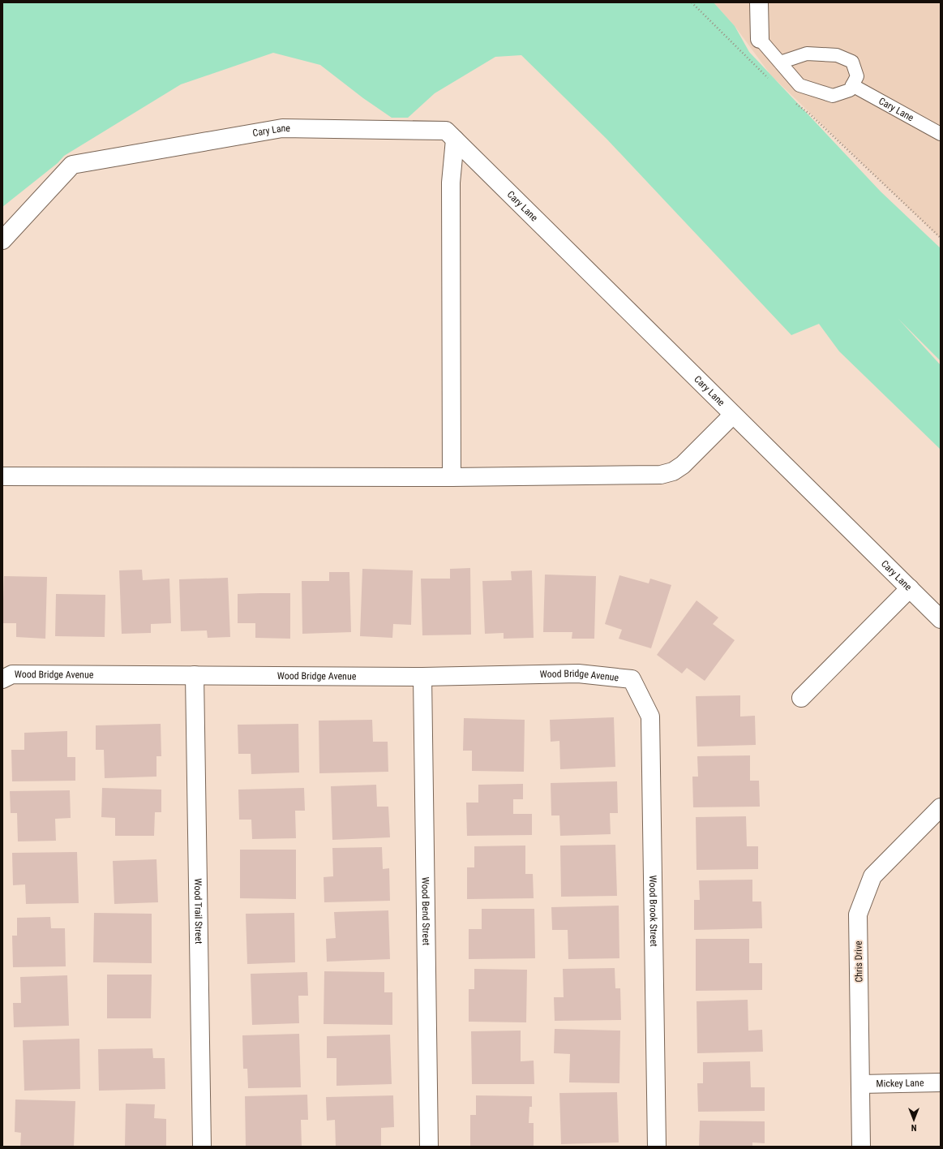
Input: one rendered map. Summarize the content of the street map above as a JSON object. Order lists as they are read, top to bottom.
{
  "streets": {
    "street": [
      "Cary Lane",
      "Wood Bridge Avenue",
      "Wood Brook Street",
      "Wood Trail Street",
      "Wood Bend Street",
      "Chris Drive",
      "Mickey Lane"
    ]
  },
  "crossings": [
    ["Wood Bridge Avenue", "Wood Brook Street"],
    ["Wood Bridge Avenue", "Wood Trail Street"],
    ["Wood Bridge Avenue", "Wood Bend Street"],
    ["Chris Drive", "Mickey Lane"]
  ],
  "north": "bottom"
}
